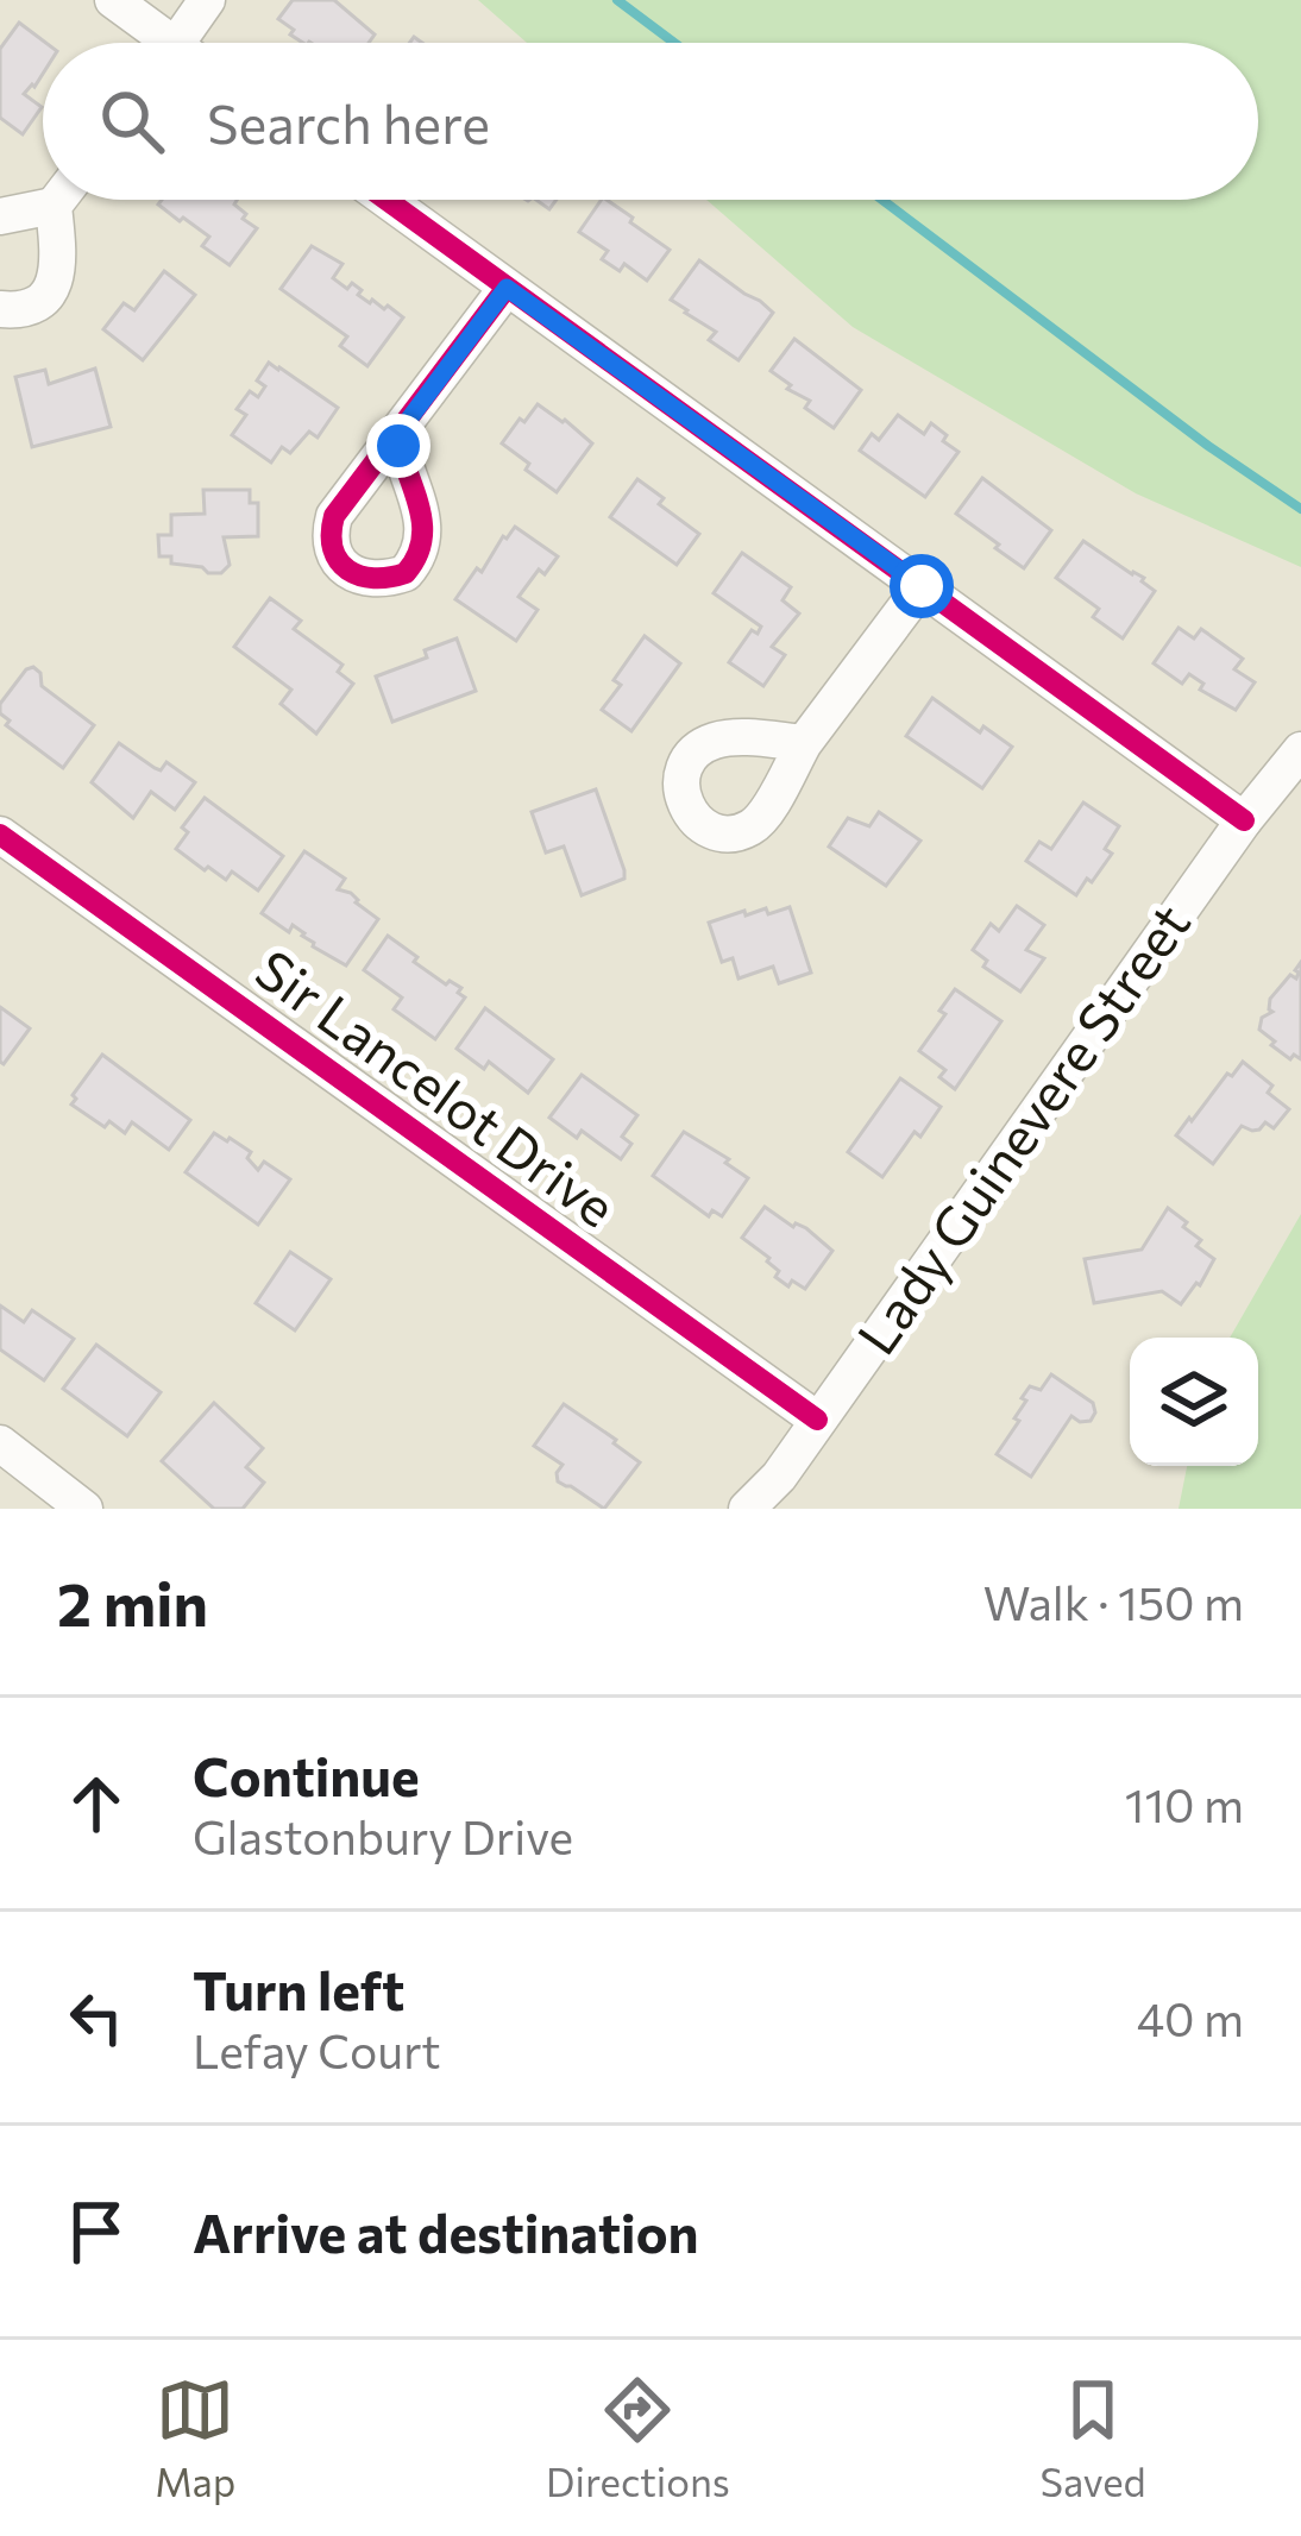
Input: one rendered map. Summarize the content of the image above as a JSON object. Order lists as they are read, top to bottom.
{
  "streets": {
    "street": ["Sir Lancelot Drive", "Lady Guinevere Street"]
  },
  "crossings": [
    ["Sir Lancelot Drive", "Lady Guinevere Street"]
  ],
  "page": {
    "search": "Search here",
    "heading": ["2 min", "Walk · 150 m"],
    "list": [
      ["Continue", "Glastonbury Drive", "110 m"],
      ["Turn left", "Lefay Court", "40 m"],
      "Arrive at destination"
    ],
    "nav": ["Map", "Directions", "Saved"]
  }
}
